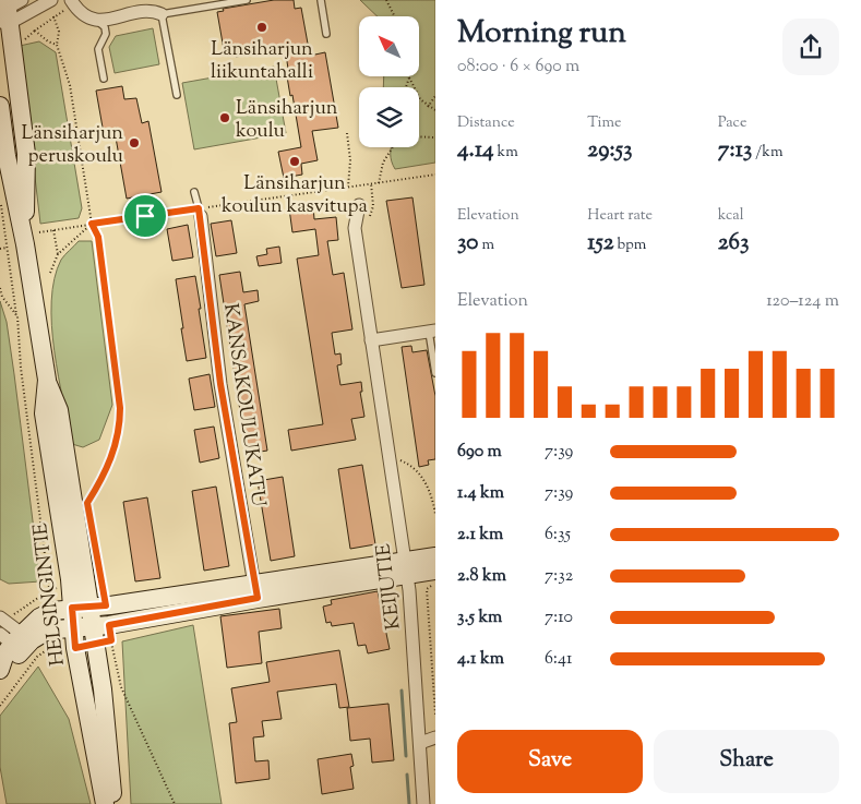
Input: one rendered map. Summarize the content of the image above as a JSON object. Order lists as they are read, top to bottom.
{
  "streets": {
    "main road": ["HELSINGINTIE"],
    "street": ["KANSAKOULUKATU", "KEIJUTIE"]
  },
  "places": [
    "Länsiharjun liikuntahalli",
    "Länsiharjun koulu",
    "Länsiharjun peruskoulu",
    "Länsiharjun koulun kasvitupa"
  ],
  "north": "top left",
  "page": {
    "heading": ["Morning run", "08:00 · 6 × 690 m"],
    "stats": [
      ["Distance", "4.14 km"],
      ["Time", "29:53"],
      ["Pace", "7:13 /km"],
      ["Elevation", "30 m"],
      ["Heart rate", "152 bpm"],
      ["kcal", "263"]
    ],
    "chart": ["Elevation", "120–124 m"],
    "list": [
      {
        "name": "690 m",
        "note": "7:39"
      },
      {
        "name": "1.4 km",
        "note": "7:39"
      },
      {
        "name": "2.1 km",
        "note": "6:35"
      },
      {
        "name": "2.8 km",
        "note": "7:32"
      },
      {
        "name": "3.5 km",
        "note": "7:10"
      },
      {
        "name": "4.1 km",
        "note": "6:41"
      }
    ],
    "buttons": ["Save", "Share"]
  }
}
